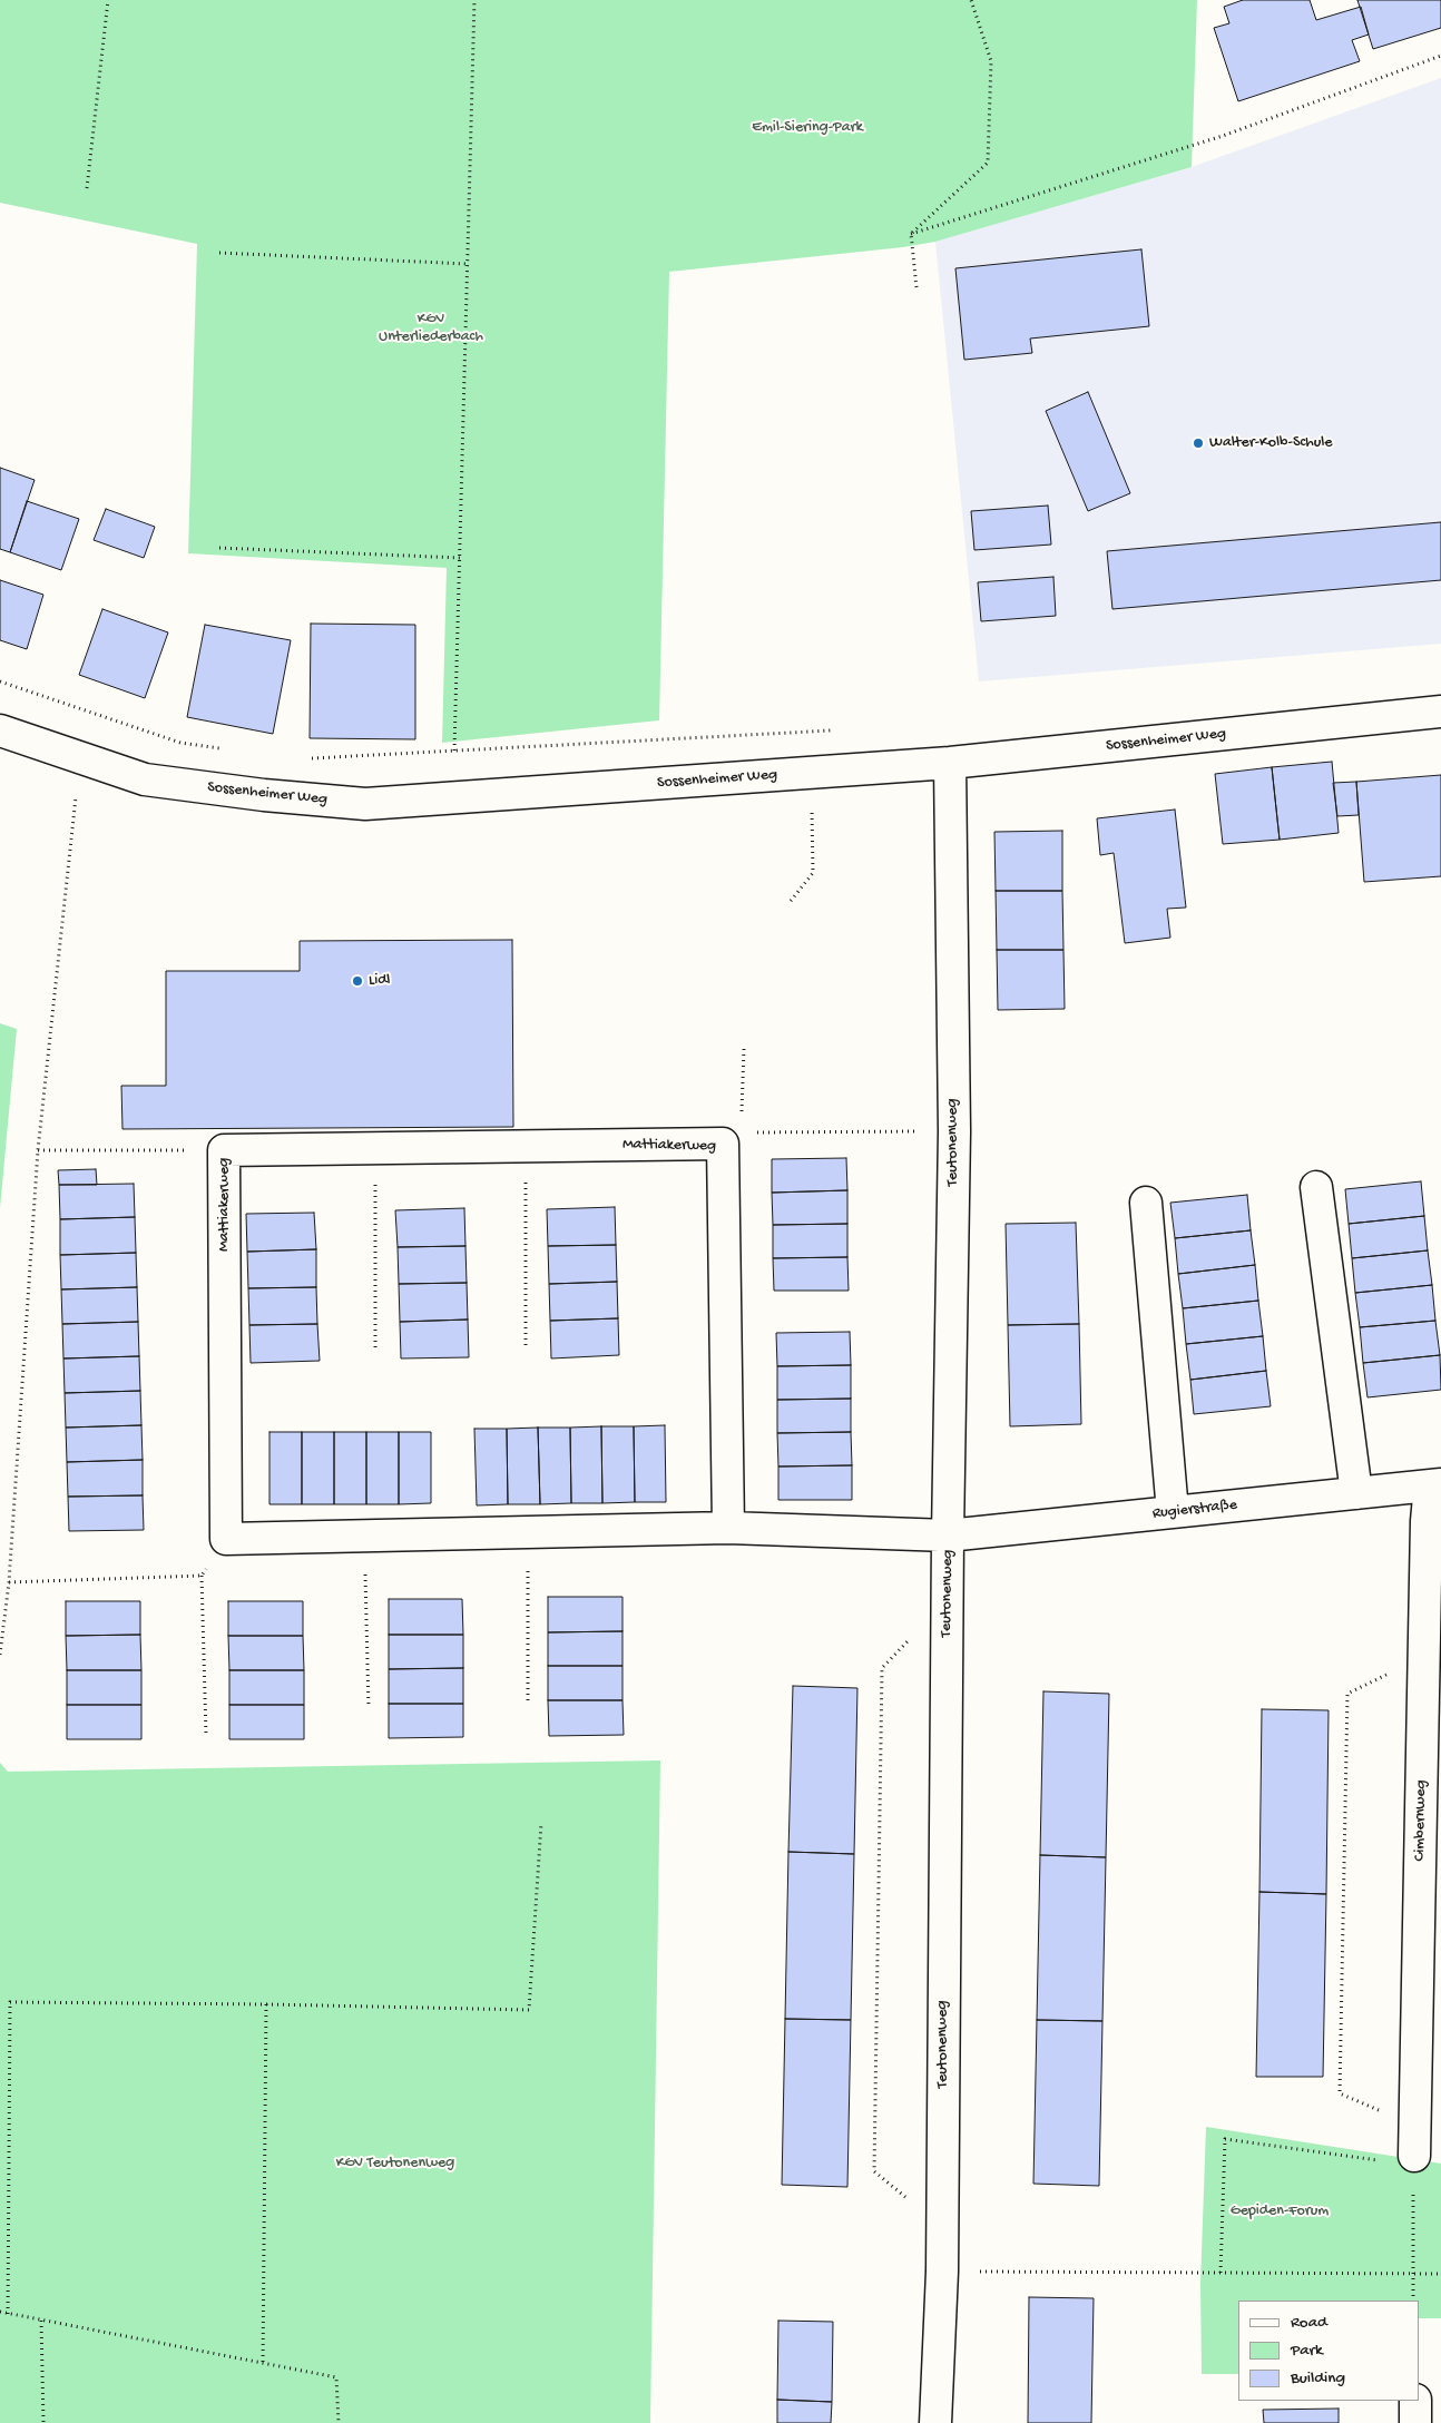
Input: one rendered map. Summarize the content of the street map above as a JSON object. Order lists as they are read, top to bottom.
{
  "streets": {
    "street": [
      "Sossenheimer Weg",
      "Teutonenweg",
      "Mattiakerweg",
      "Rugierstraße",
      "Cimbernweg"
    ]
  },
  "crossings": [
    ["Sossenheimer Weg", "Teutonenweg"],
    ["Teutonenweg", "Rugierstraße"],
    ["Rugierstraße", "Cimbernweg"]
  ],
  "parks": [
    "Emil-Siering-Park",
    "KGV Unterliederbach",
    "KGV Teutonenweg",
    "Gepiden-Forum"
  ],
  "places": ["Walter-Kolb-Schule", "Lidl"],
  "legend": ["Road", "Park", "Building"]
}
